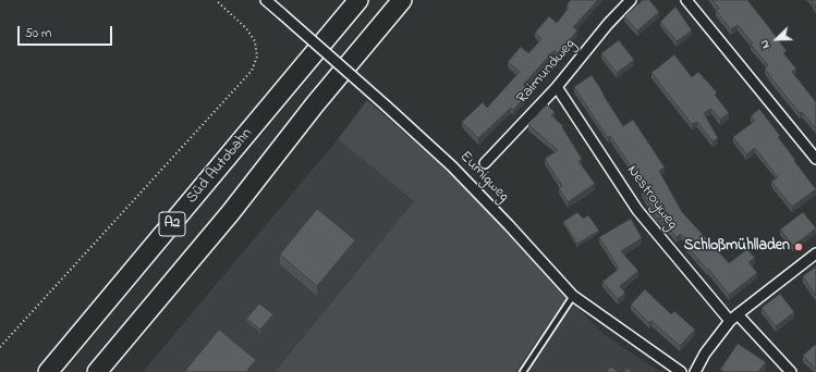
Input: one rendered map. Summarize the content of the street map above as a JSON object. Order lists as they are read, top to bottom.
{
  "streets": {
    "highway": ["Süd Autobahn", "A2"],
    "street": ["Raimundweg", "Eumigweg", "Nestroyweg"]
  },
  "crossings": [
    ["Raimundweg", "Nestroyweg"]
  ],
  "places": ["Schloßmühlladen"],
  "scale_bar": "50 m",
  "north": "bottom left"
}
